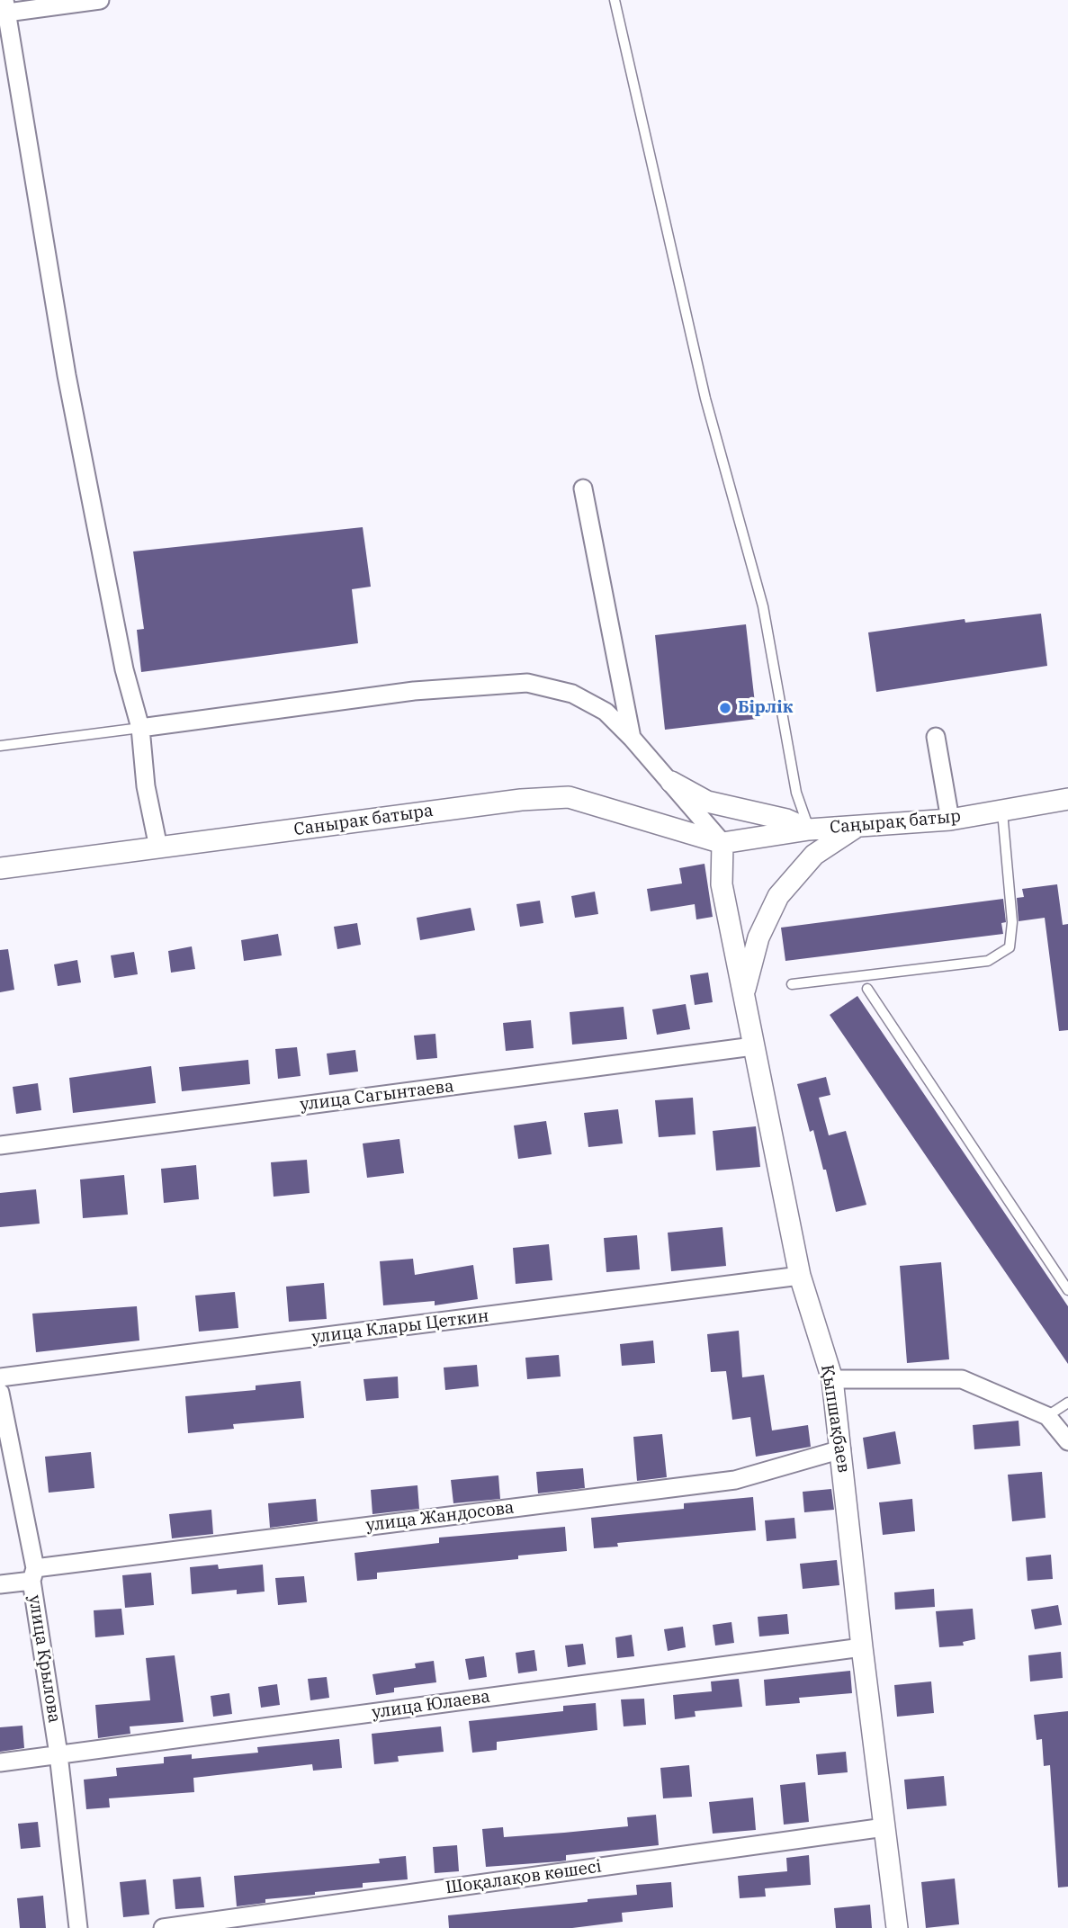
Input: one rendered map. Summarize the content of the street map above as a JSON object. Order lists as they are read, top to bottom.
{
  "streets": {
    "street": [
      "Санырак батыра",
      "Саңырақ батыр",
      "улица Сагынтаева",
      "улица Клары Цеткин",
      "Қыпшақбаев",
      "улица Жандосова",
      "улица Крылова",
      "улица Юлаева",
      "Шоқалақов көшесі"
    ]
  },
  "crossings": [
    ["Санырак батыра", "Саңырақ батыр"],
    ["Санырак батыра", "Қыпшақбаев"],
    ["Саңырақ батыр", "Қыпшақбаев"],
    ["улица Сагынтаева", "Қыпшақбаев"],
    ["улица Клары Цеткин", "Қыпшақбаев"],
    ["Қыпшақбаев", "улица Жандосова"],
    ["Қыпшақбаев", "улица Юлаева"],
    ["Қыпшақбаев", "Шоқалақов көшесі"],
    ["улица Жандосова", "улица Крылова"],
    ["улица Крылова", "улица Юлаева"]
  ],
  "places": ["Бірлік"]
}
